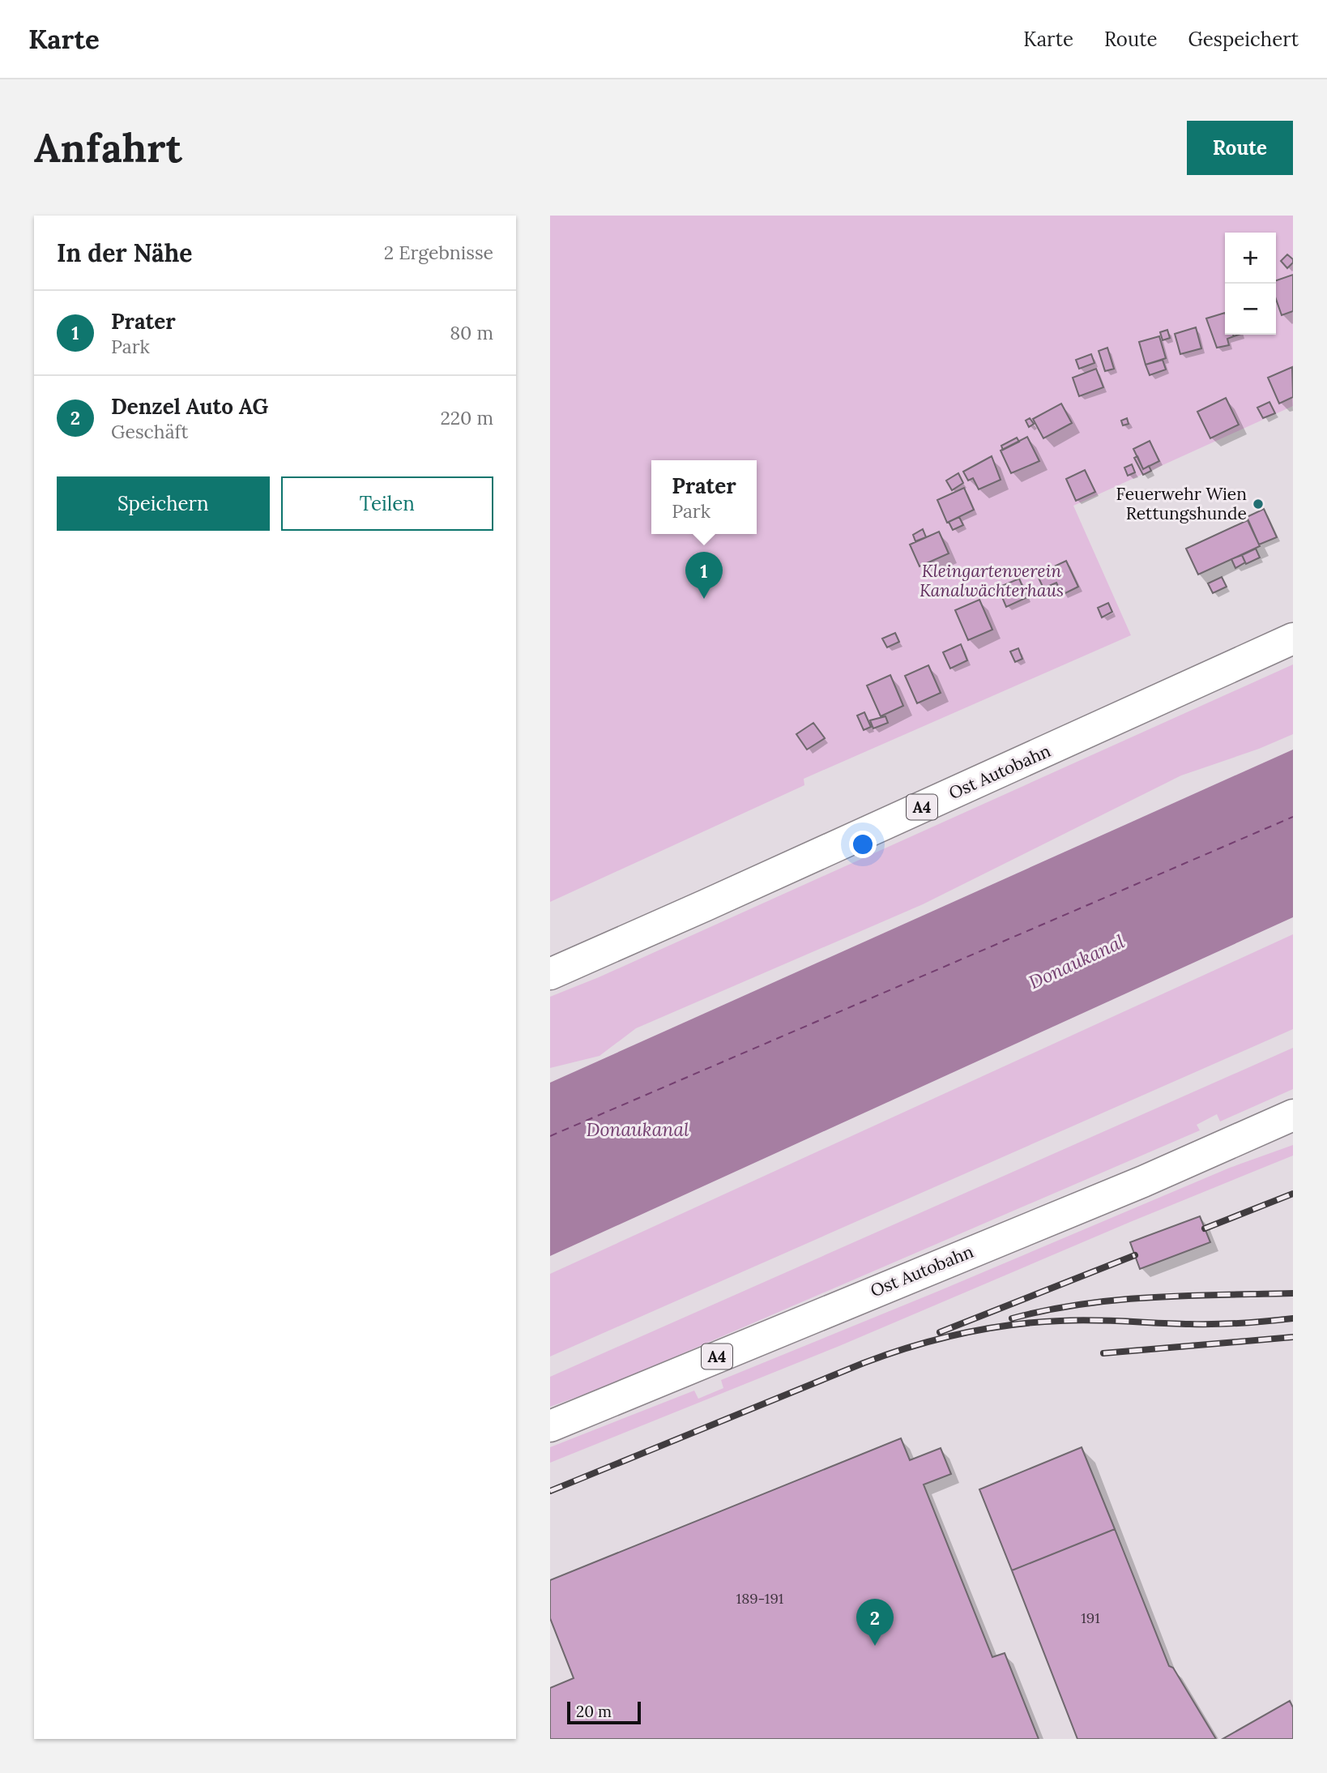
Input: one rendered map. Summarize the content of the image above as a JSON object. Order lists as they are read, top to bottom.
{
  "streets": {
    "highway": ["Ost Autobahn", "A4"]
  },
  "water": ["Donaukanal"],
  "parks": ["Kleingartenverein Kanalwächterhaus"],
  "places": ["Feuerwehr Wien Rettungshunde"],
  "house_numbers": ["189-191", "191"],
  "scale_bar": "20 m",
  "page": {
    "header": "Karte",
    "nav": ["Karte", "Route", "Gespeichert"],
    "buttons": [
      "Route",
      ["Speichern", "Teilen"]
    ],
    "title": "Anfahrt",
    "heading": ["In der Nähe", "2 Ergebnisse"],
    "map_buttons": ["+", "−"],
    "list": [
      {
        "mark": "1",
        "name": "Prater",
        "note": "Park",
        "value": "80 m"
      },
      {
        "mark": "2",
        "name": "Denzel Auto AG",
        "note": "Geschäft",
        "value": "220 m"
      }
    ],
    "popup": ["Prater", "Park"],
    "pins": ["1", "2"],
    "scale": "20 m"
  }
}
